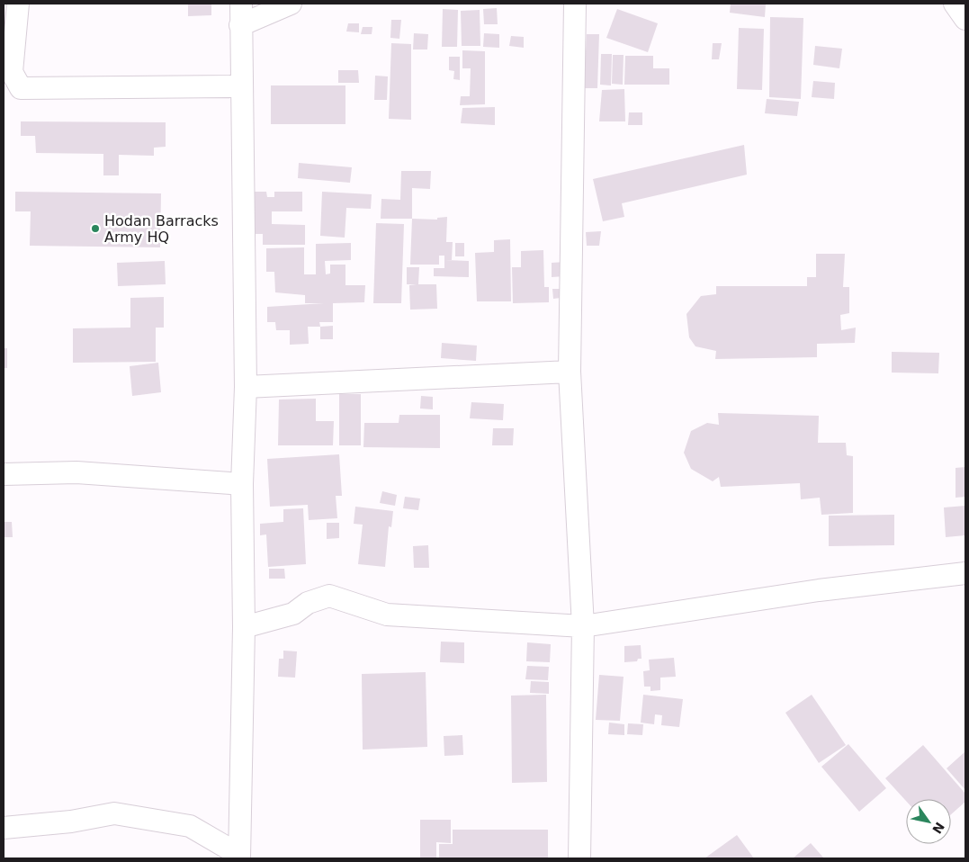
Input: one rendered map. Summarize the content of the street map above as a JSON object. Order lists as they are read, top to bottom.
{
  "places": ["Hodan Barracks Army HQ"],
  "north": "bottom right"
}
